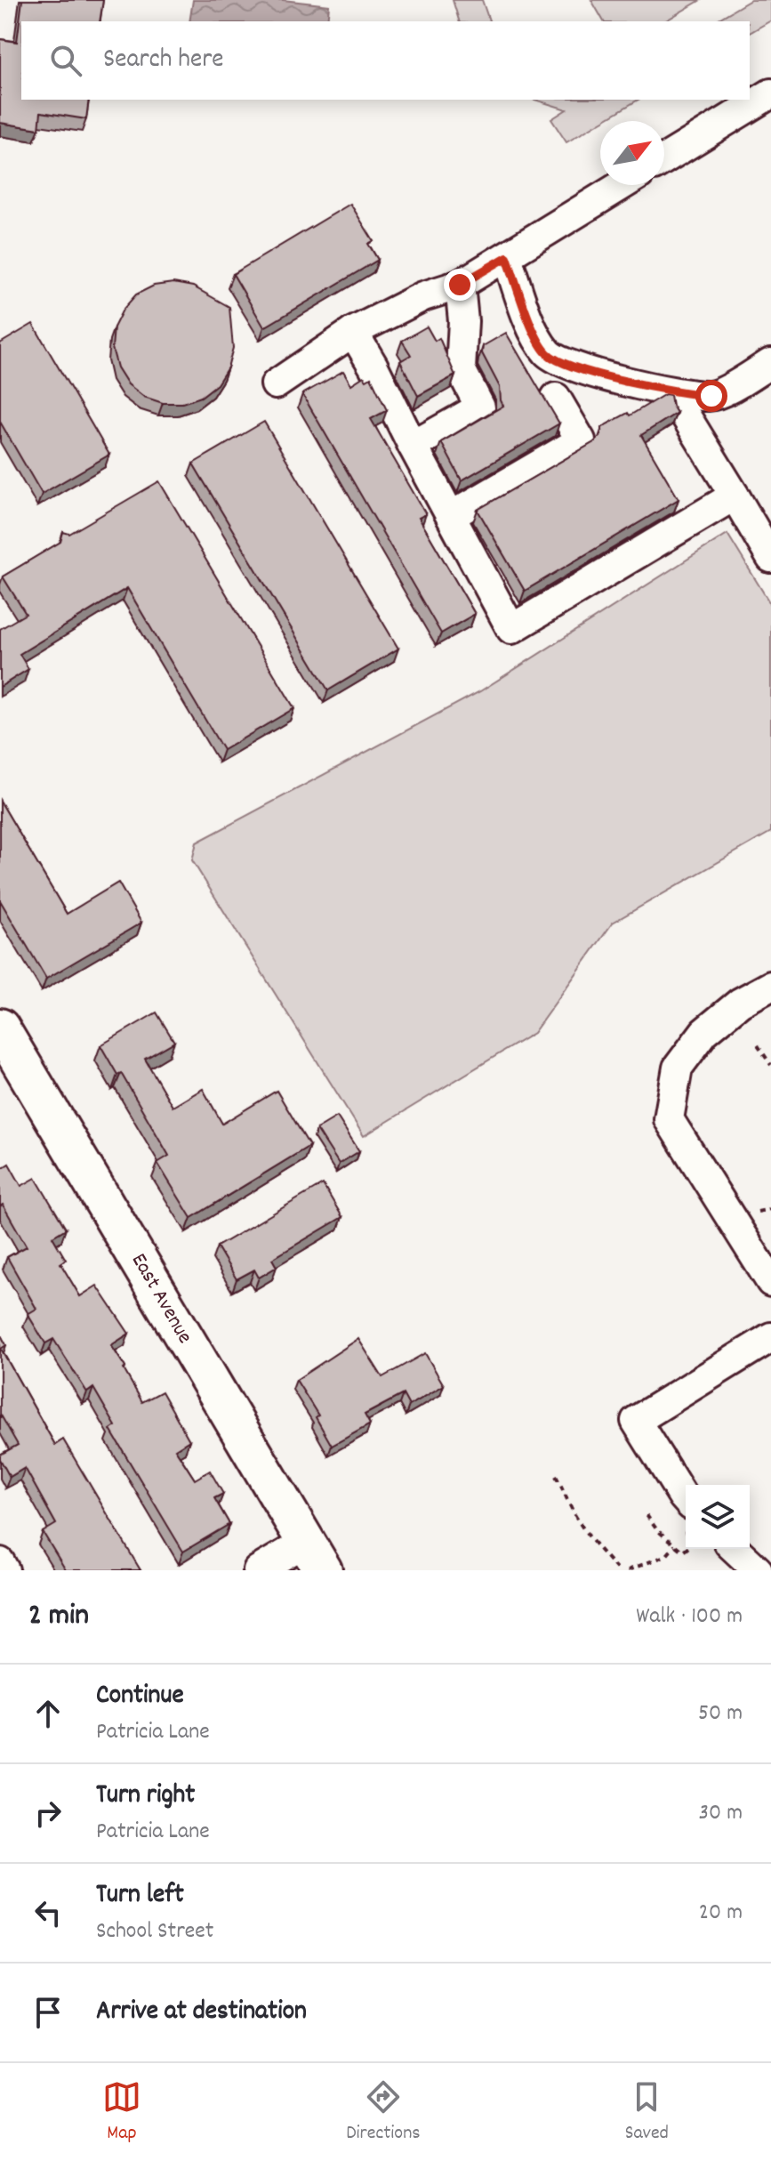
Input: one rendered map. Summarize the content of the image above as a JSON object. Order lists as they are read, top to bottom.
{
  "streets": {
    "main road": ["East Avenue"]
  },
  "north": "top right",
  "page": {
    "search": "Search here",
    "heading": ["2 min", "Walk · 100 m"],
    "list": [
      ["Continue", "Patricia Lane", "50 m"],
      ["Turn right", "Patricia Lane", "30 m"],
      ["Turn left", "School Street", "20 m"],
      "Arrive at destination"
    ],
    "nav": ["Map", "Directions", "Saved"]
  }
}
